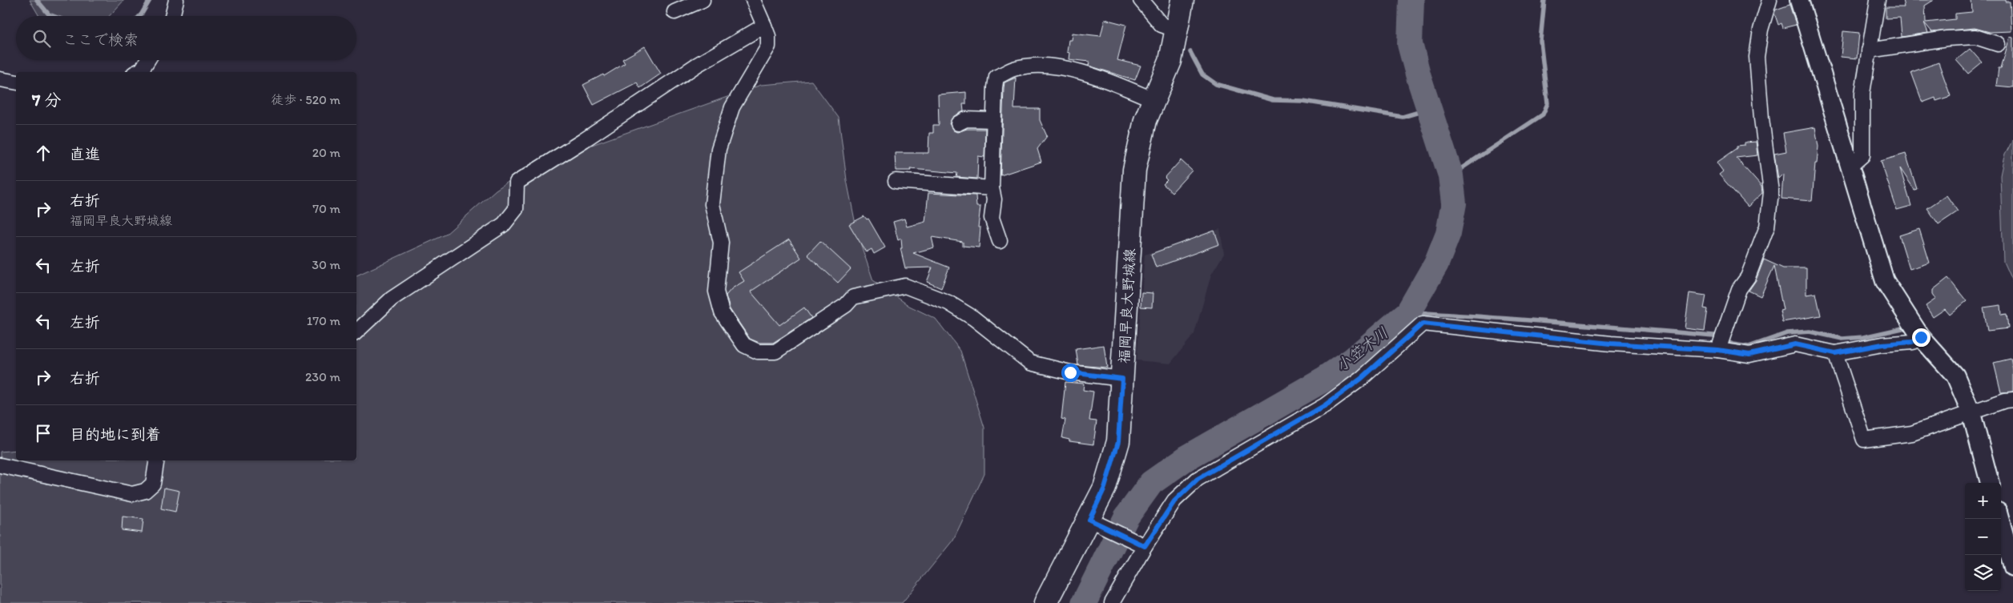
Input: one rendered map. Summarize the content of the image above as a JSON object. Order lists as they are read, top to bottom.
{
  "streets": {
    "main road": ["福岡早良大野城線"]
  },
  "water": ["小笠木川"],
  "page": {
    "search": "ここで検索",
    "heading": ["7 分", "徒歩 · 520 m"],
    "list": [
      ["直進", "20 m"],
      ["右折", "福岡早良大野城線", "70 m"],
      ["左折", "30 m"],
      ["左折", "170 m"],
      ["右折", "230 m"],
      "目的地に到着"
    ],
    "map_buttons": ["+", "−"]
  }
}
